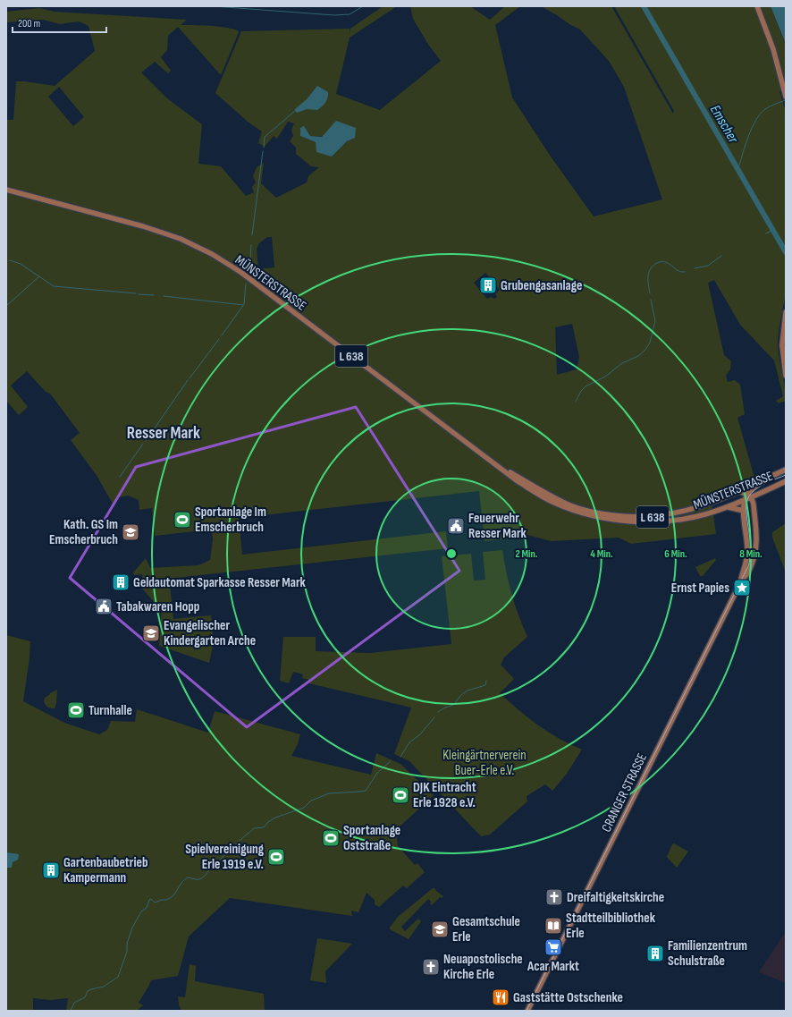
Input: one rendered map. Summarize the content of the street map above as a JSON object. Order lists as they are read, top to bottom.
{
  "streets": {
    "main road": ["MÜNSTERSTRASSE", "L 638", "CRANGER STRASSE"]
  },
  "crossings": [
    ["MÜNSTERSTRASSE", "CRANGER STRASSE"]
  ],
  "districts": ["Resser Mark"],
  "water": ["Emscher"],
  "parks": ["Kleingärtnerverein Buer-Erle e.V."],
  "places": {
    "building": [
      "Grubengasanlage",
      "Geldautomat Sparkasse Resser Mark",
      "Gartenbaubetrieb Kampermann",
      "Familienzentrum Schulstraße"
    ],
    "sports": [
      "Sportanlage Im Emscherbruch",
      "Turnhalle",
      "DJK Eintracht Erle 1928 e.V.",
      "Sportanlage Oststraße",
      "Spielvereinigung Erle 1919 e.V."
    ],
    "public building": ["Feuerwehr Resser Mark", "Tabakwaren Hopp"],
    "school or university": ["Kath. GS Im Emscherbruch", "Evangelischer Kindergarten Arche", "Gesamtschule Erle"],
    "place": ["Ernst Papies"],
    "church": ["Dreifaltigkeitskirche", "Neuapostolische Kirche Erle"],
    "library": ["Stadtteilbibliothek Erle"],
    "supermarket": ["Acar Markt"],
    "restaurant": ["Gaststätte Ostschenke"]
  },
  "scale_bar": "200 m",
  "rings": [
    "2 Min.",
    "4 Min.",
    "6 Min.",
    "8 Min."
  ]
}
